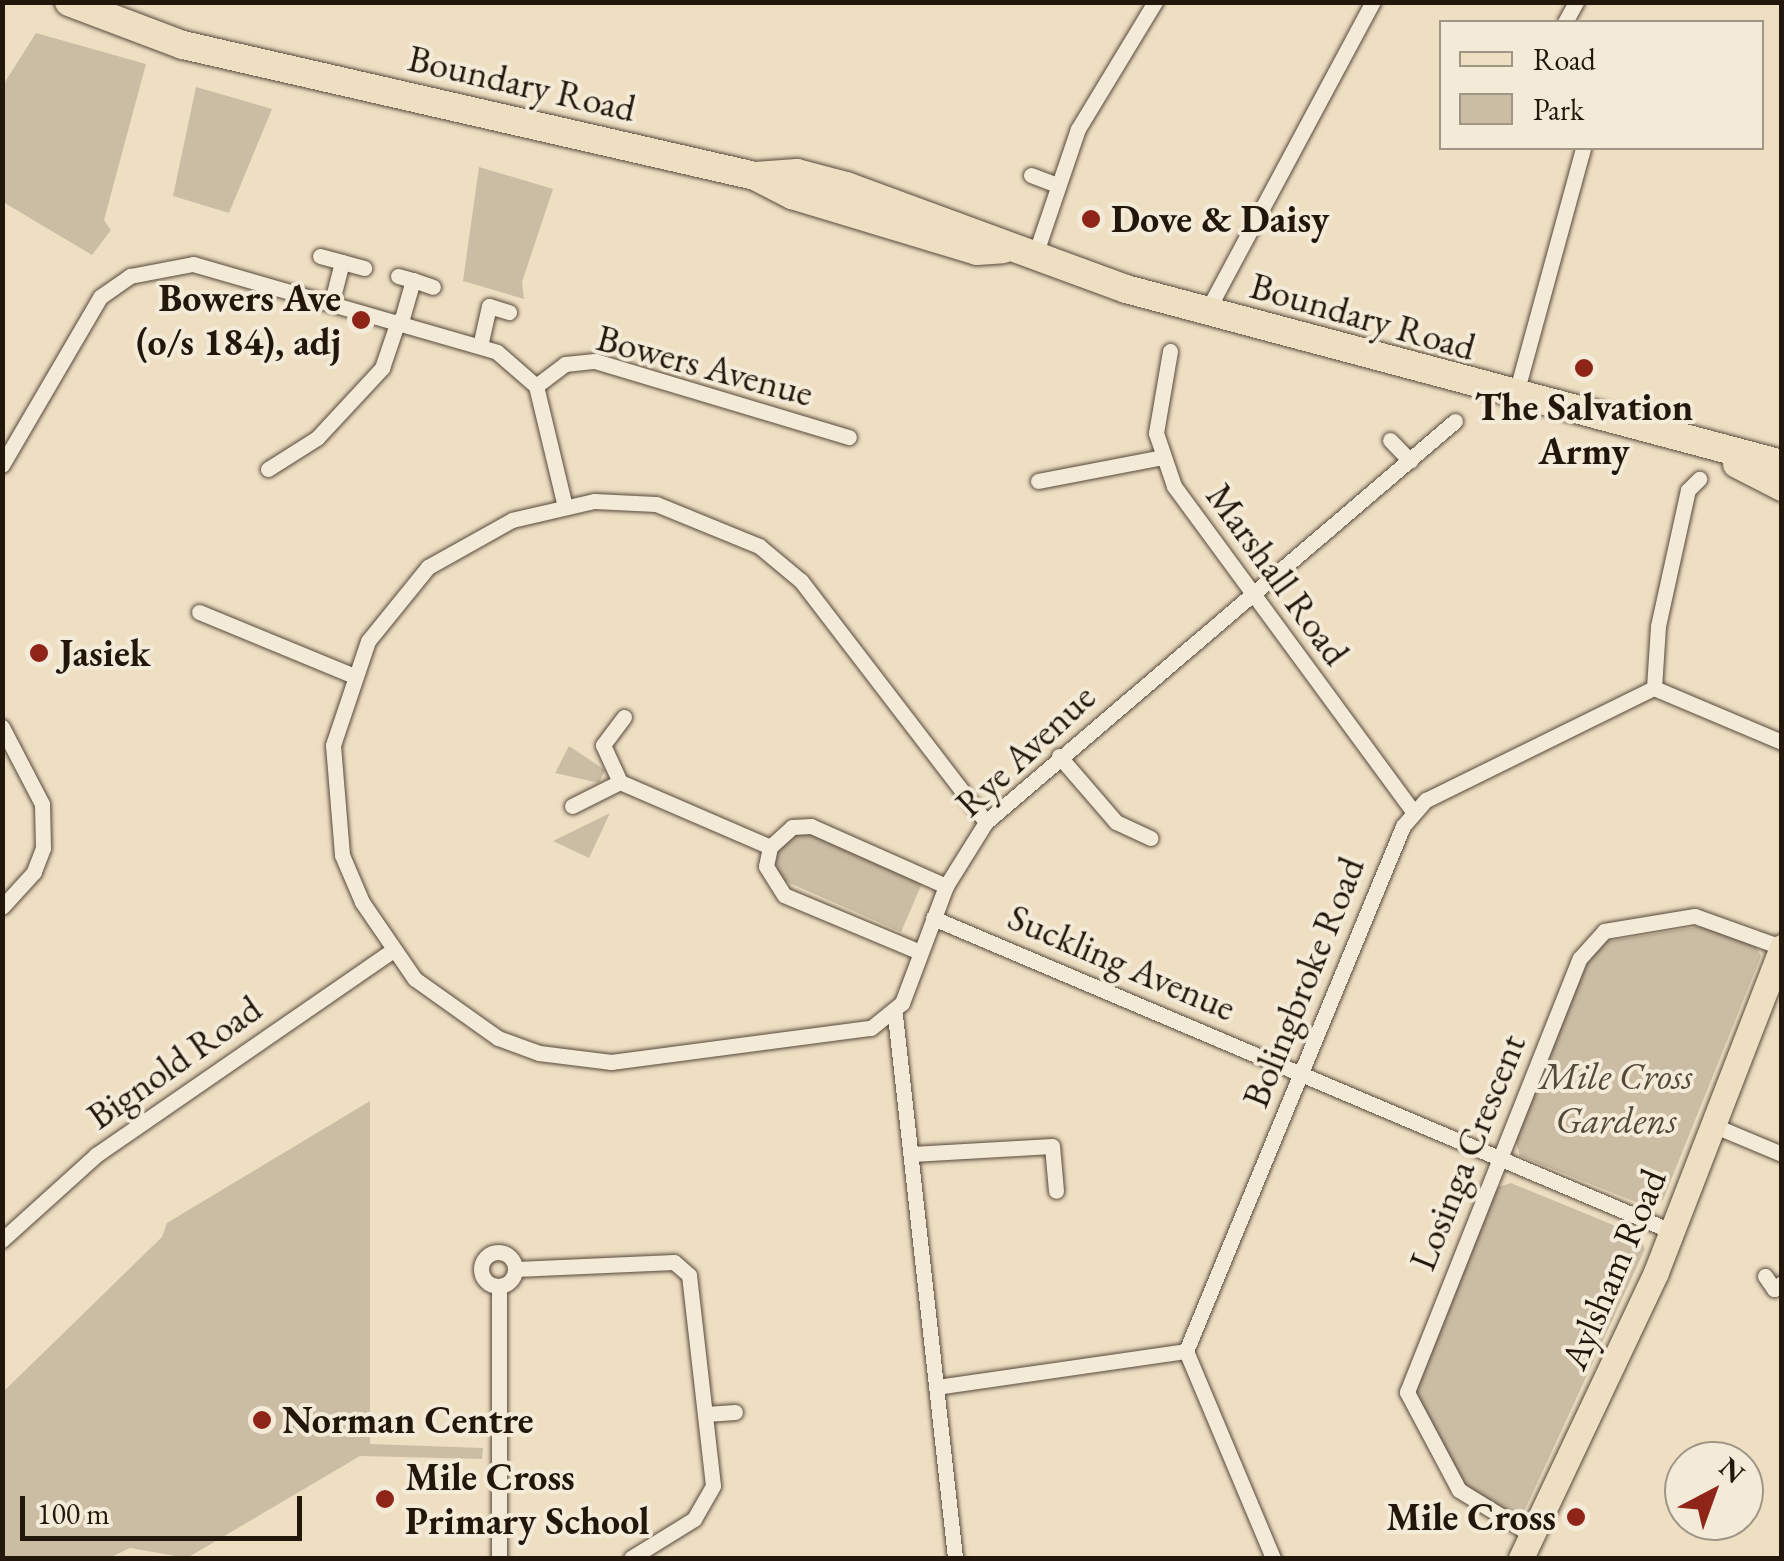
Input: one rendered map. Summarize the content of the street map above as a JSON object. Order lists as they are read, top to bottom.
{
  "streets": {
    "highway": ["Boundary Road"],
    "main road": ["Aylsham Road"],
    "street": [
      "Bowers Avenue",
      "Marshall Road",
      "Rye Avenue",
      "Suckling Avenue",
      "Bolingbroke Road",
      "Bignold Road",
      "Losinga Crescent"
    ]
  },
  "crossings": [
    ["Marshall Road", "Rye Avenue"],
    ["Marshall Road", "Bolingbroke Road"],
    ["Rye Avenue", "Suckling Avenue"],
    ["Suckling Avenue", "Bolingbroke Road"],
    ["Suckling Avenue", "Losinga Crescent"],
    ["Suckling Avenue", "Aylsham Road"],
    ["Losinga Crescent", "Aylsham Road"]
  ],
  "parks": ["Mile Cross Gardens"],
  "places": [
    "Dove & Daisy",
    "Bowers Ave (o/s 184), adj",
    "The Salvation Army",
    "Jasiek",
    "Norman Centre",
    "Mile Cross Primary School",
    "Mile Cross"
  ],
  "legend": ["Road", "Park"],
  "scale_bar": "100 m",
  "north": "top right"
}
